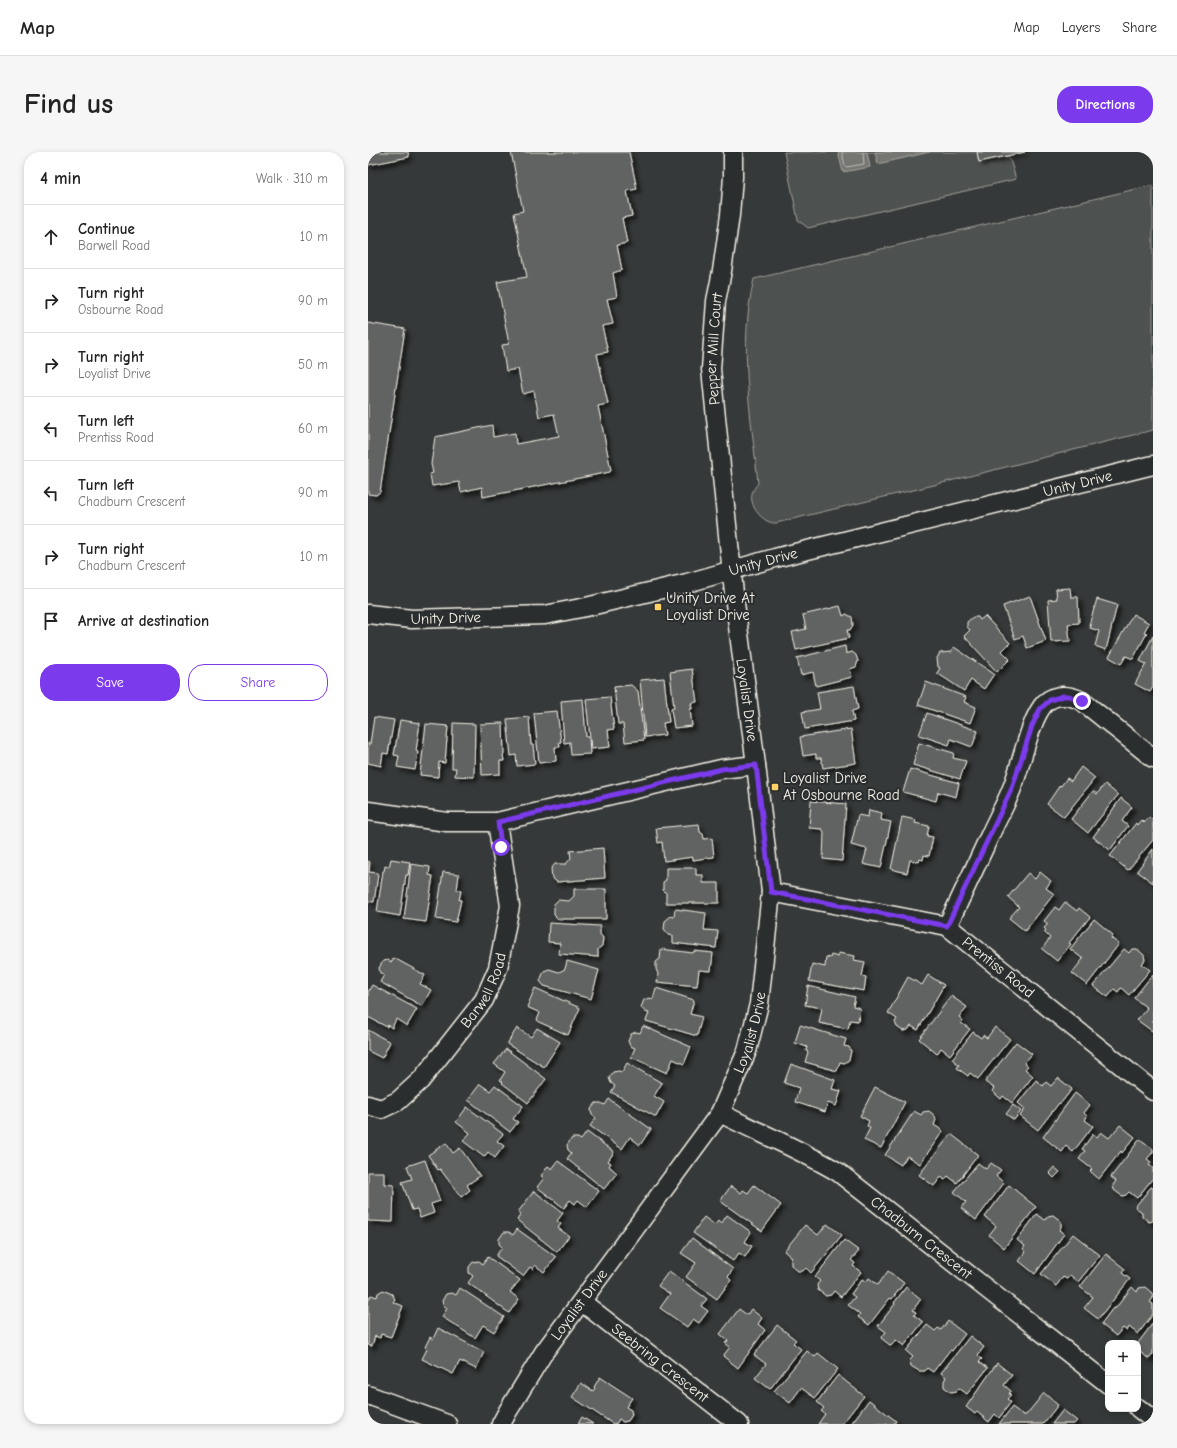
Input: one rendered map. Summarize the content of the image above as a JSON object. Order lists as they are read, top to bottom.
{
  "streets": {
    "street": [
      "Pepper Mill Court",
      "Unity Drive",
      "Loyalist Drive",
      "Prentiss Road",
      "Barwell Road",
      "Chadburn Crescent",
      "Seebring Crescent"
    ]
  },
  "crossings": [
    ["Pepper Mill Court", "Unity Drive"],
    ["Pepper Mill Court", "Loyalist Drive"],
    ["Unity Drive", "Loyalist Drive"],
    ["Loyalist Drive", "Prentiss Road"],
    ["Loyalist Drive", "Chadburn Crescent"],
    ["Loyalist Drive", "Seebring Crescent"]
  ],
  "places": {
    "transit": ["Unity Drive At Loyalist Drive", "Loyalist Drive At Osbourne Road"]
  },
  "page": {
    "header": "Map",
    "nav": ["Map", "Layers", "Share"],
    "buttons": [
      "Directions",
      ["Save", "Share"]
    ],
    "title": "Find us",
    "heading": ["4 min", "Walk · 310 m"],
    "list": [
      ["Continue", "Barwell Road", "10 m"],
      ["Turn right", "Osbourne Road", "90 m"],
      ["Turn right", "Loyalist Drive", "50 m"],
      ["Turn left", "Prentiss Road", "60 m"],
      ["Turn left", "Chadburn Crescent", "90 m"],
      ["Turn right", "Chadburn Crescent", "10 m"],
      "Arrive at destination"
    ],
    "map_buttons": ["+", "−"]
  }
}
